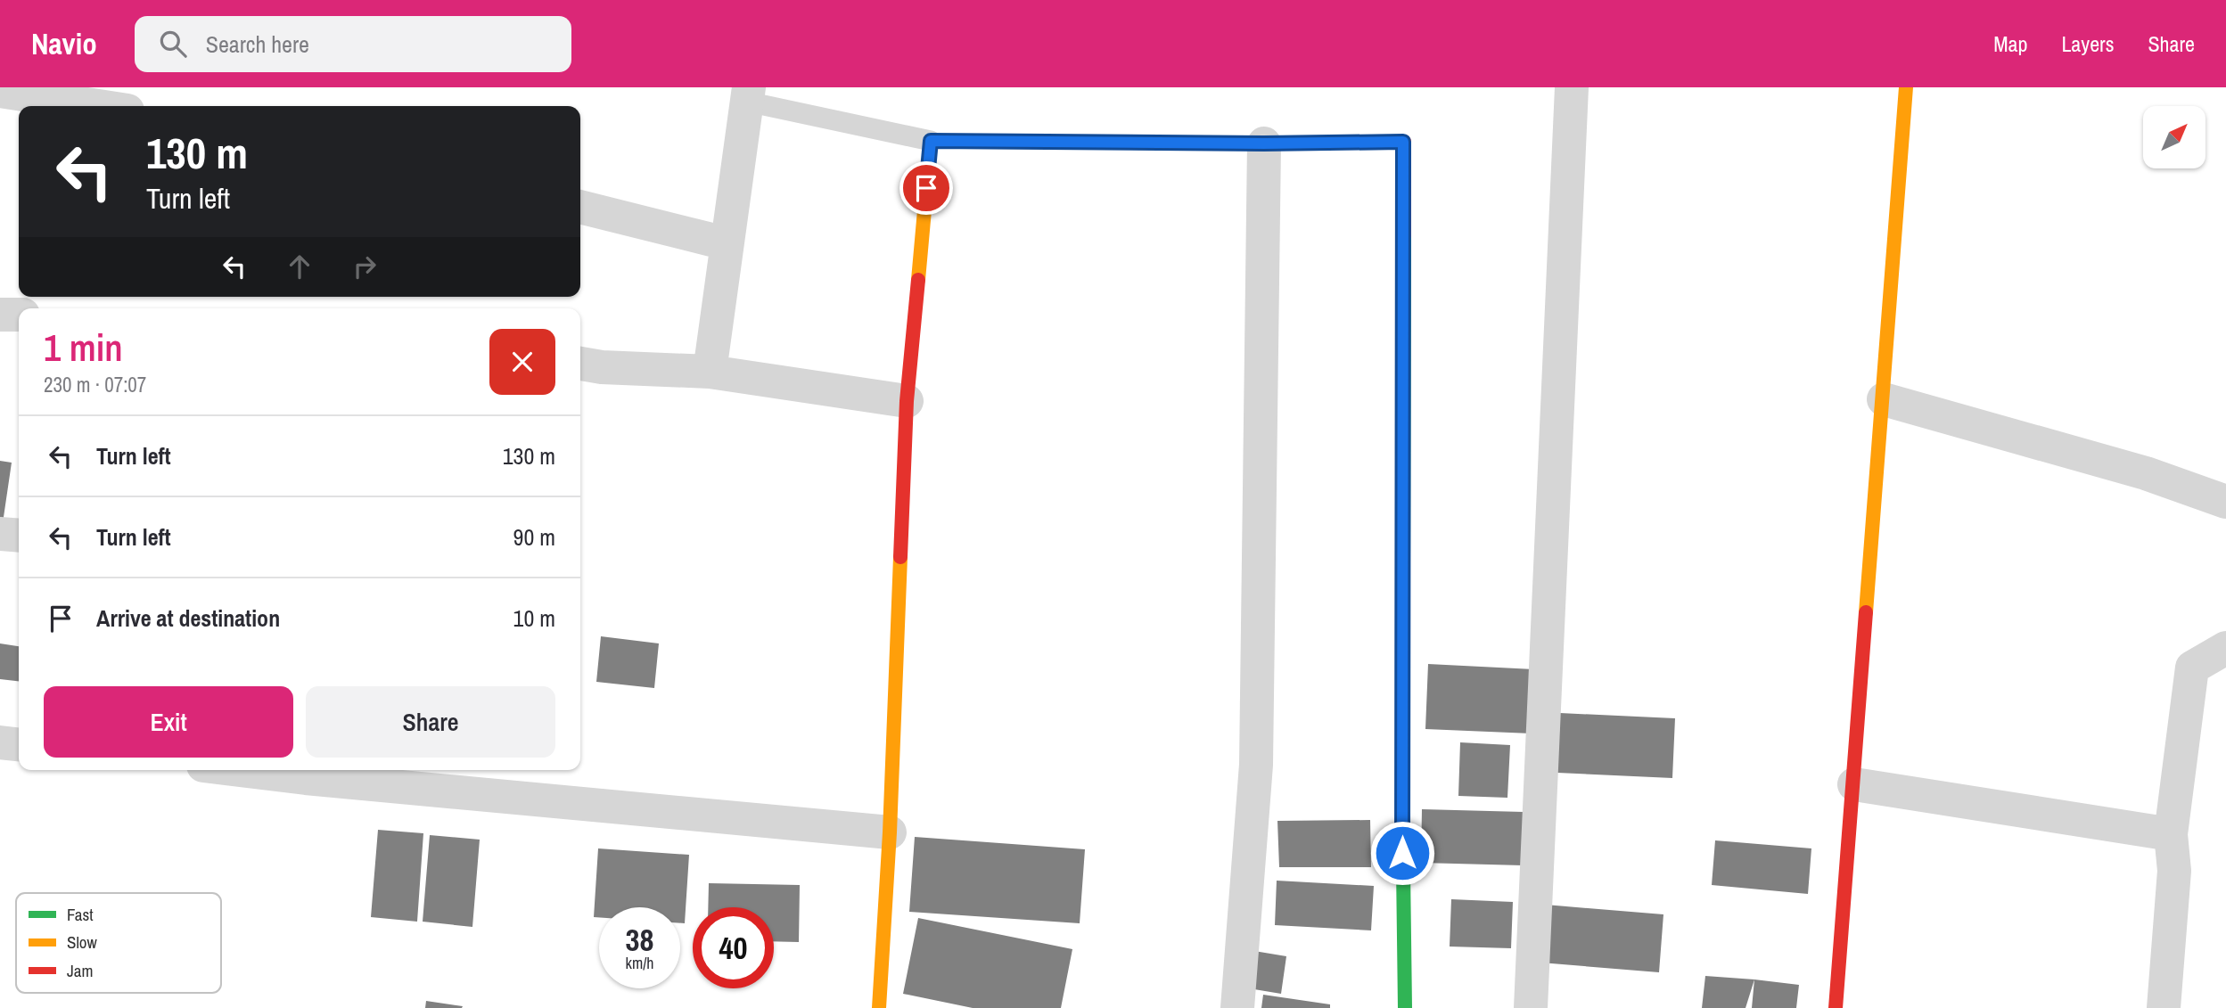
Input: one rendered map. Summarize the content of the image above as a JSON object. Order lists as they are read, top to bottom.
{
  "legend": ["Fast", "Slow", "Jam"],
  "north": "top right",
  "page": {
    "header": "Navio",
    "search": "Search here",
    "nav": ["Map", "Layers", "Share"],
    "turn": ["130 m", "Turn left"],
    "heading": ["1 min", "230 m · 07:07"],
    "list": [
      {
        "name": "Turn left",
        "value": "130 m"
      },
      {
        "name": "Turn left",
        "value": "90 m"
      },
      {
        "name": "Arrive at destination",
        "value": "10 m"
      }
    ],
    "buttons": ["Exit", "Share"],
    "speed": "38 km/h",
    "limit": "40"
  }
}
